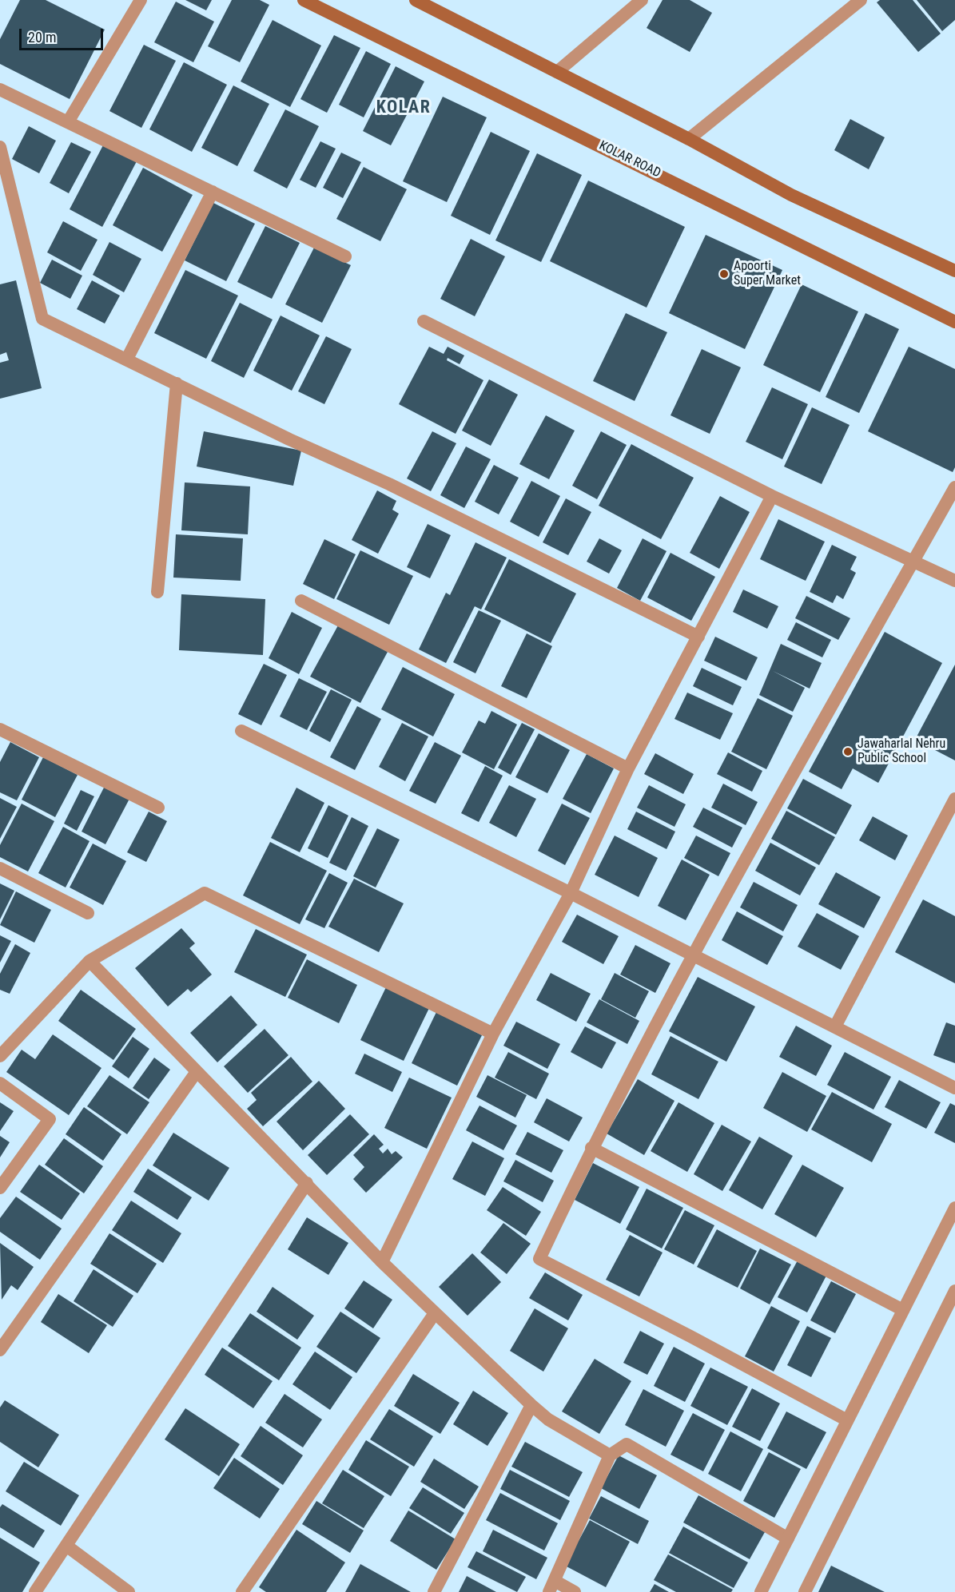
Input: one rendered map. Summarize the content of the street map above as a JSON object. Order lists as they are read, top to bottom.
{
  "streets": {
    "main road": ["KOLAR ROAD"]
  },
  "districts": ["KOLAR"],
  "places": ["Apoorti Super Market", "Jawaharlal Nehru Public School"],
  "scale_bar": "20 m"
}
